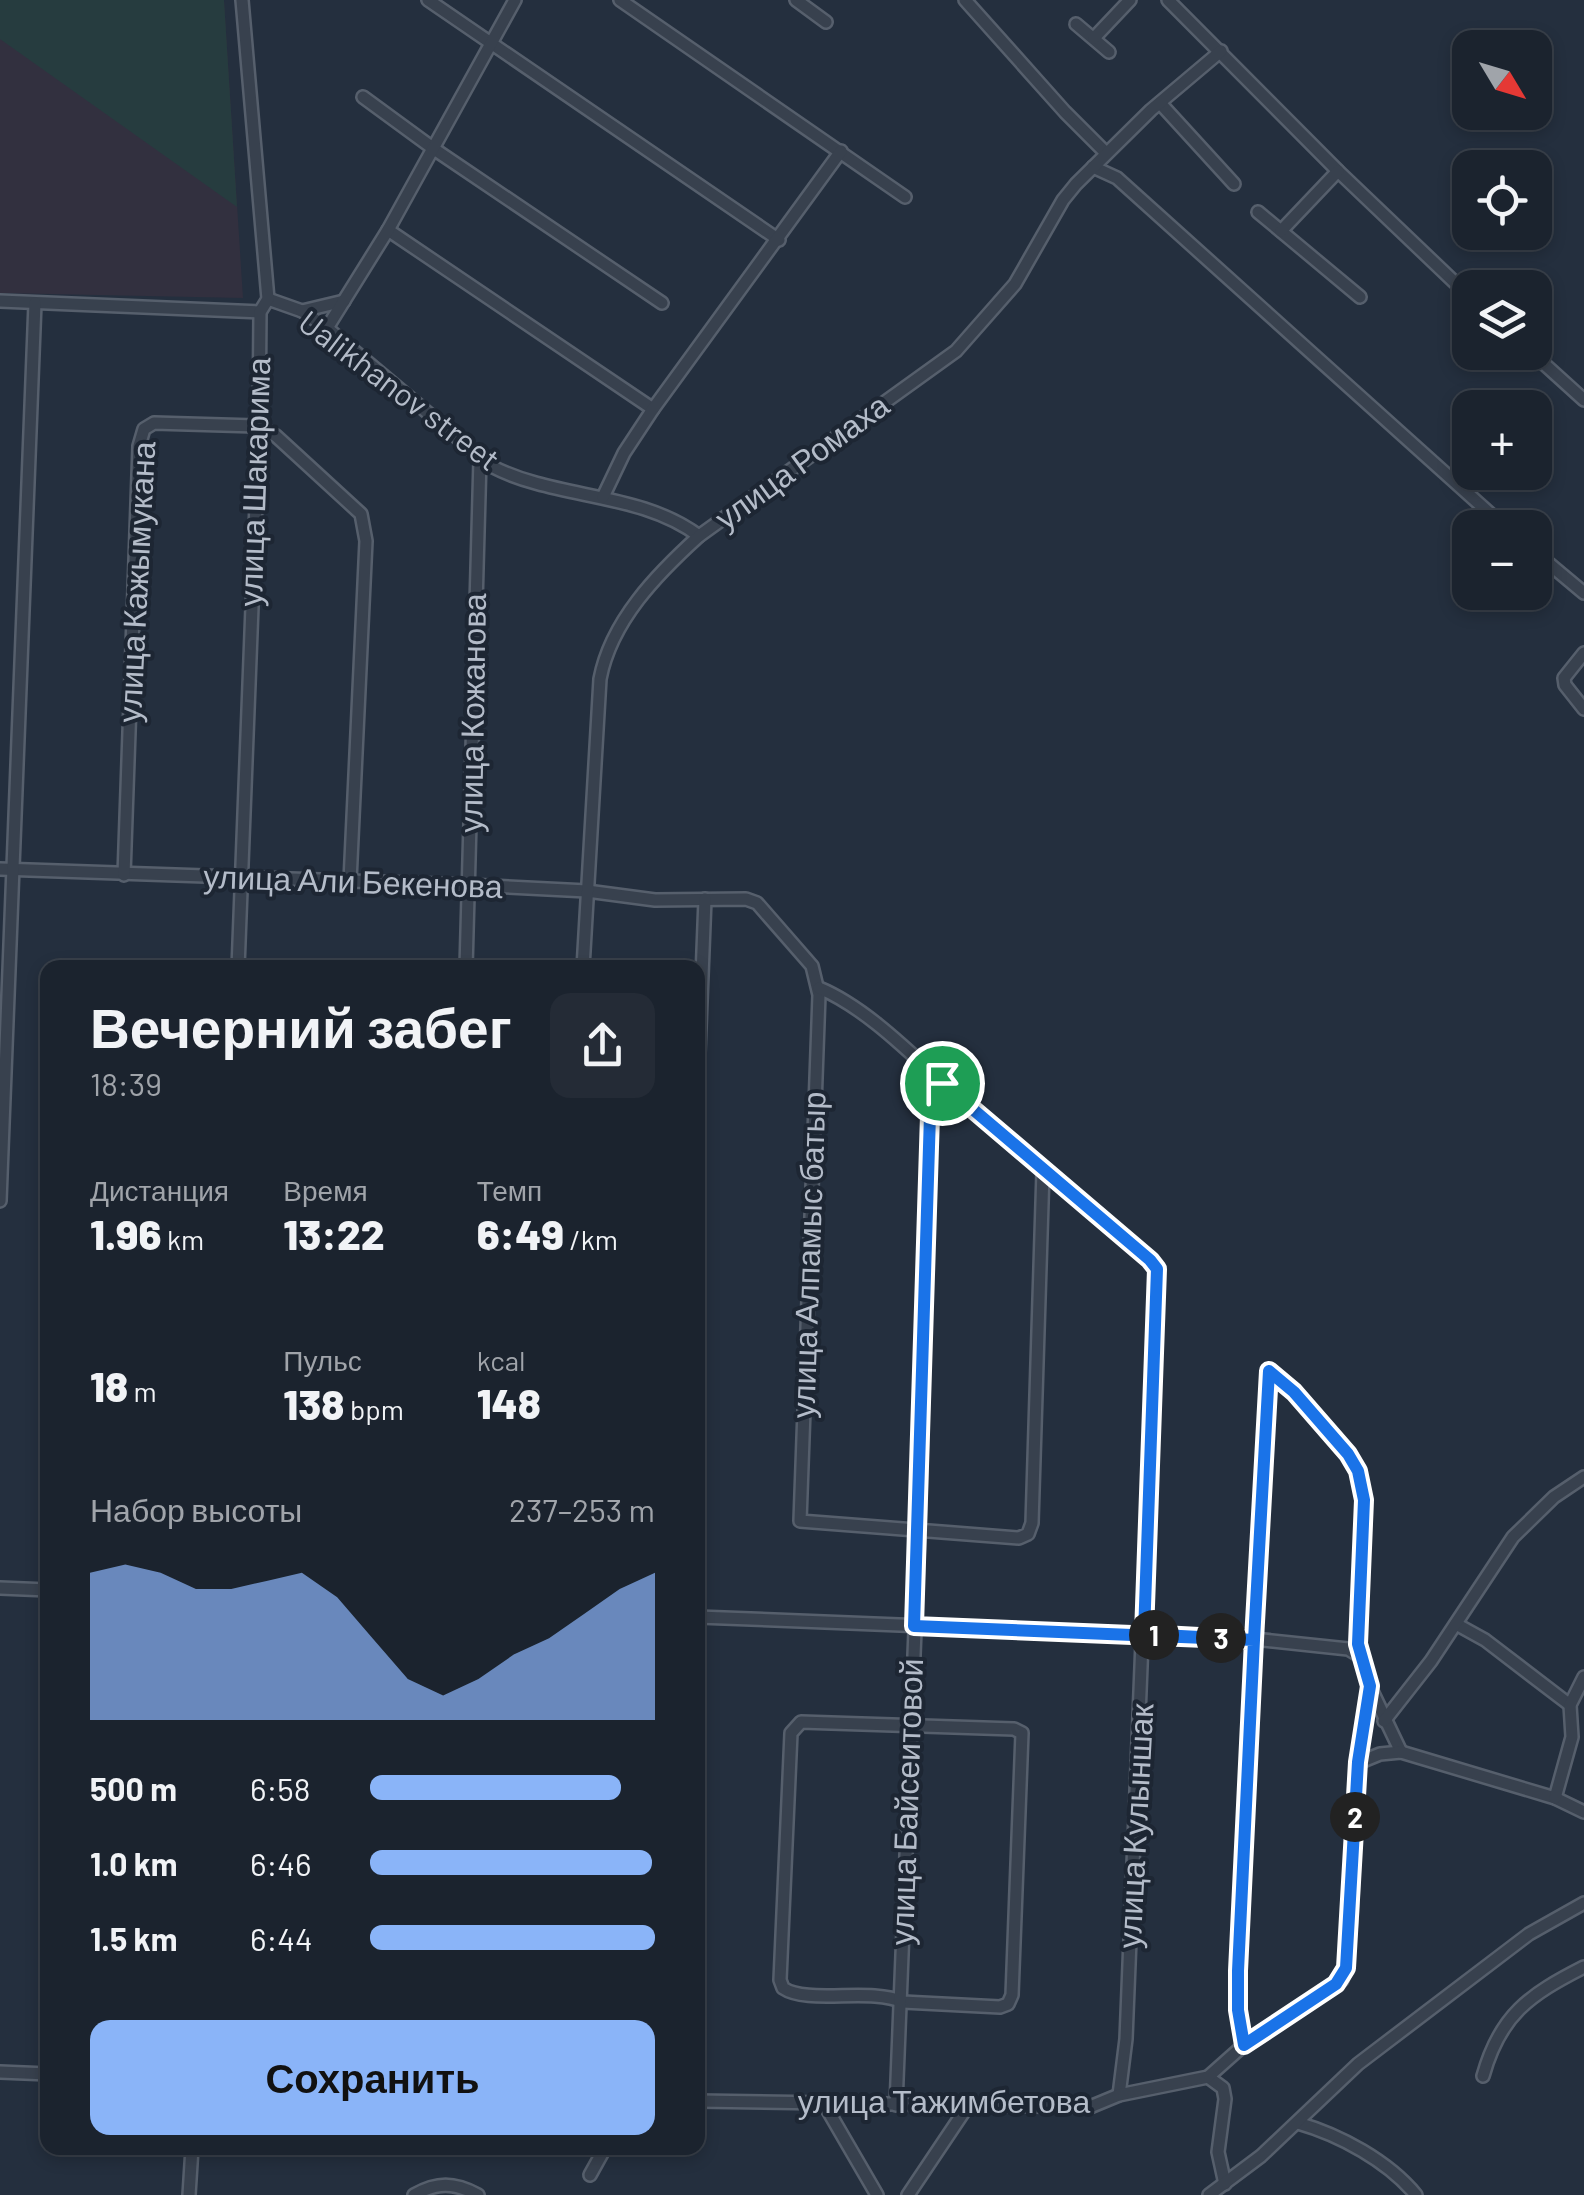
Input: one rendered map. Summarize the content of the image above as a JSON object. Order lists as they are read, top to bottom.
{
  "streets": {
    "street": [
      "Ualikhanov street",
      "улица Ромаха",
      "улица Шакарима",
      "улица Кажымукана",
      "улица Кожанова",
      "улица Али Бекенова",
      "улица Алпамыс батыр",
      "улица Байсеитовой",
      "улица Кулыншак",
      "улица Тажимбетова"
    ]
  },
  "crossings": [
    ["Ualikhanov street", "улица Ромаха"],
    ["Ualikhanov street", "улица Шакарима"],
    ["Ualikhanov street", "улица Кожанова"],
    ["улица Ромаха", "улица Али Бекенова"],
    ["улица Шакарима", "улица Кажымукана"],
    ["улица Шакарима", "улица Али Бекенова"],
    ["улица Кажымукана", "улица Али Бекенова"],
    ["улица Кожанова", "улица Али Бекенова"],
    ["улица Али Бекенова", "улица Алпамыс батыр"],
    ["улица Алпамыс батыр", "улица Байсеитовой"],
    ["улица Байсеитовой", "улица Тажимбетова"],
    ["улица Кулыншак", "улица Тажимбетова"]
  ],
  "north": "bottom right",
  "page": {
    "map_buttons": ["+", "−"],
    "heading": ["Вечерний забег", "18:39"],
    "stats": [
      ["Дистанция", "1.96 km"],
      ["Время", "13:22"],
      ["Темп", "6:49 /km"],
      ["18 m"],
      ["Пульс", "138 bpm"],
      ["kcal", "148"]
    ],
    "chart": ["Набор высоты", "237–253 m"],
    "pins": ["1", "3", "2"],
    "list": [
      {
        "name": "500 m",
        "note": "6:58"
      },
      {
        "name": "1.0 km",
        "note": "6:46"
      },
      {
        "name": "1.5 km",
        "note": "6:44"
      }
    ],
    "buttons": "Сохранить"
  }
}
